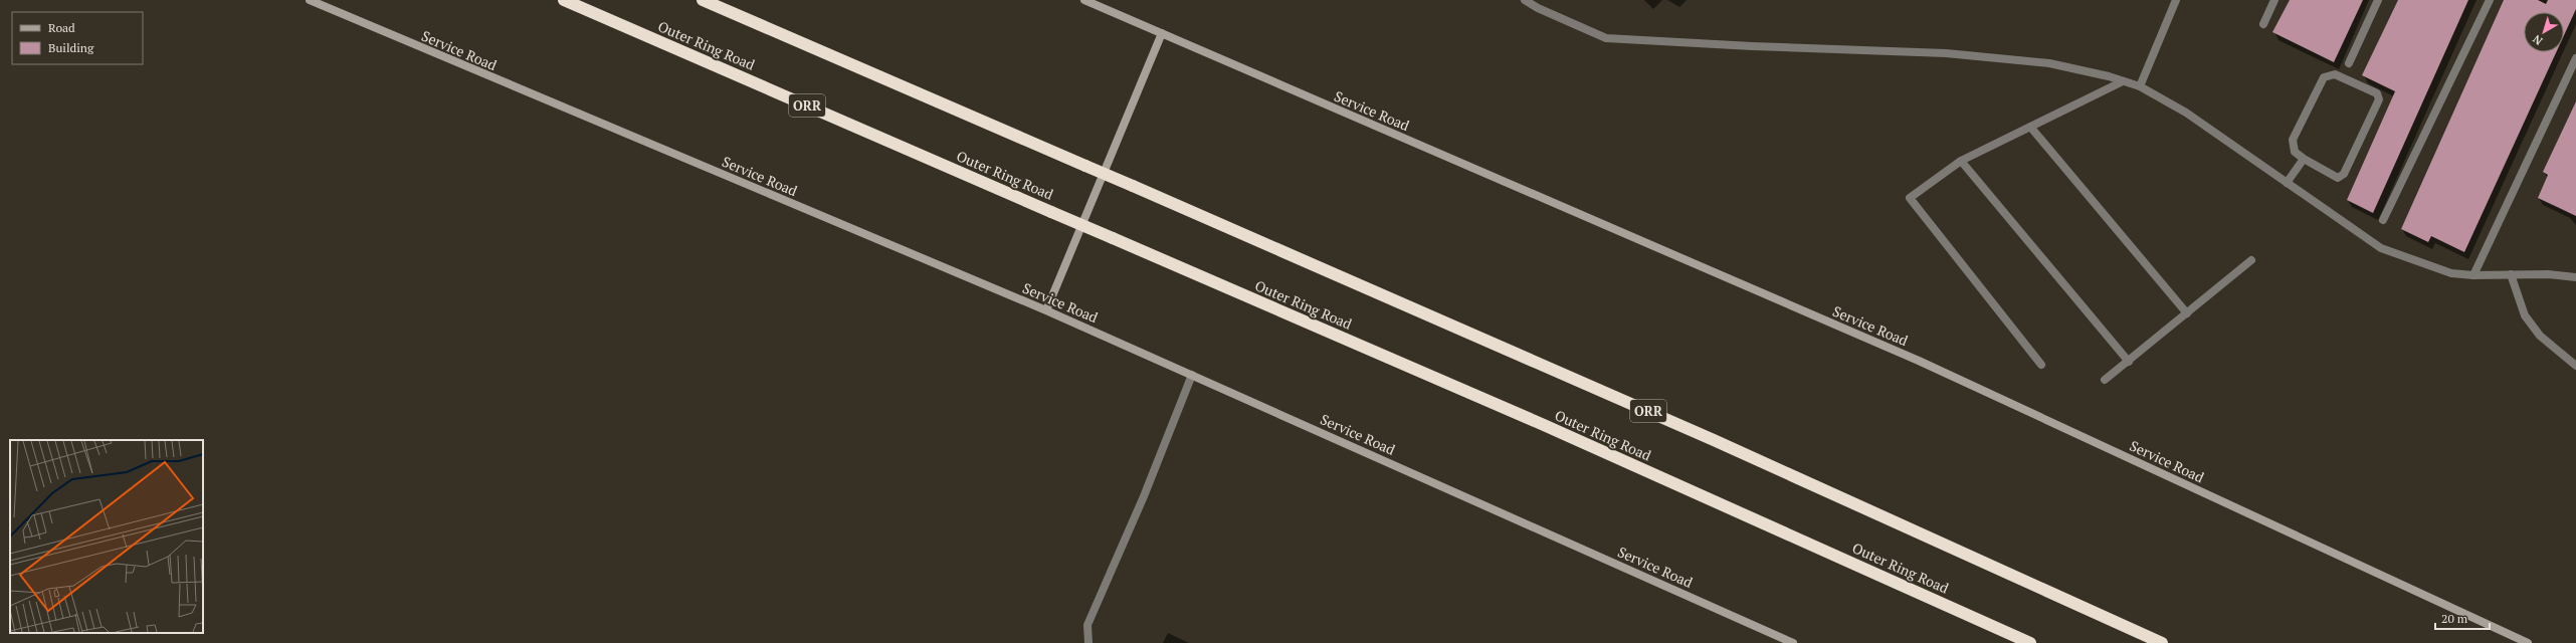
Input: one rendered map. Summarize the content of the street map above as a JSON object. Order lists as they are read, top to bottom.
{
  "streets": {
    "highway": ["Outer Ring Road", "ORR"],
    "main road": ["Service Road"]
  },
  "legend": ["Road", "Building"],
  "scale_bar": "20 m",
  "north": "bottom left"
}
